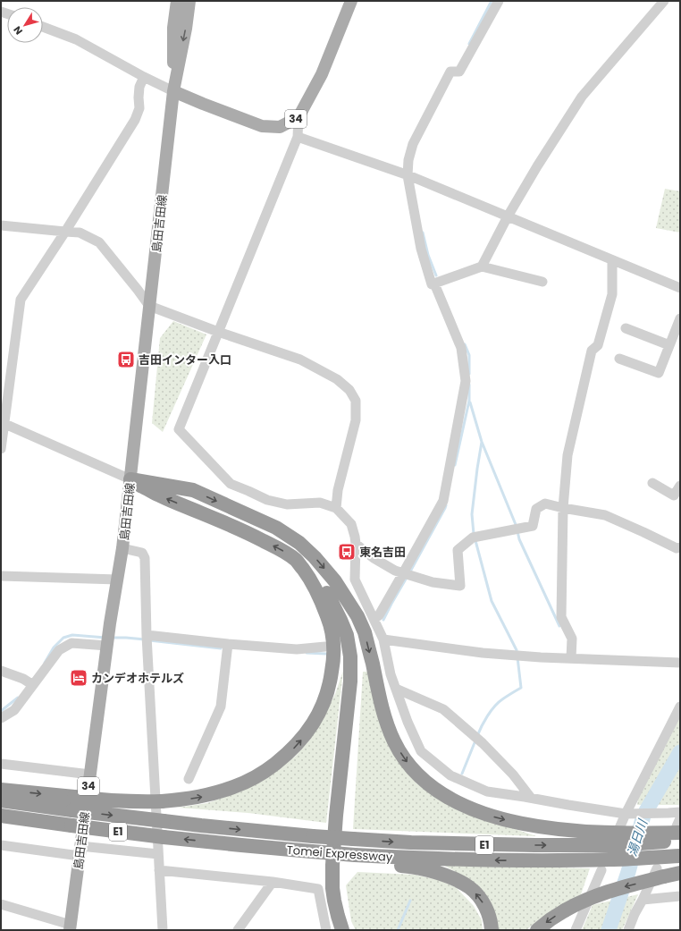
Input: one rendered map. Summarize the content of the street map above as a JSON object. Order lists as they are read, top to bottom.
{
  "streets": {
    "highway": ["E1", "Tomei Expressway"],
    "main road": ["34", "島田吉田線"]
  },
  "crossings": [
    ["34", "島田吉田線"]
  ],
  "water": ["湯日川"],
  "places": {
    "bus stop": ["吉田インター入口", "東名吉田"],
    "hotel": ["カンデオホテルズ"]
  },
  "north": "bottom left"
}
